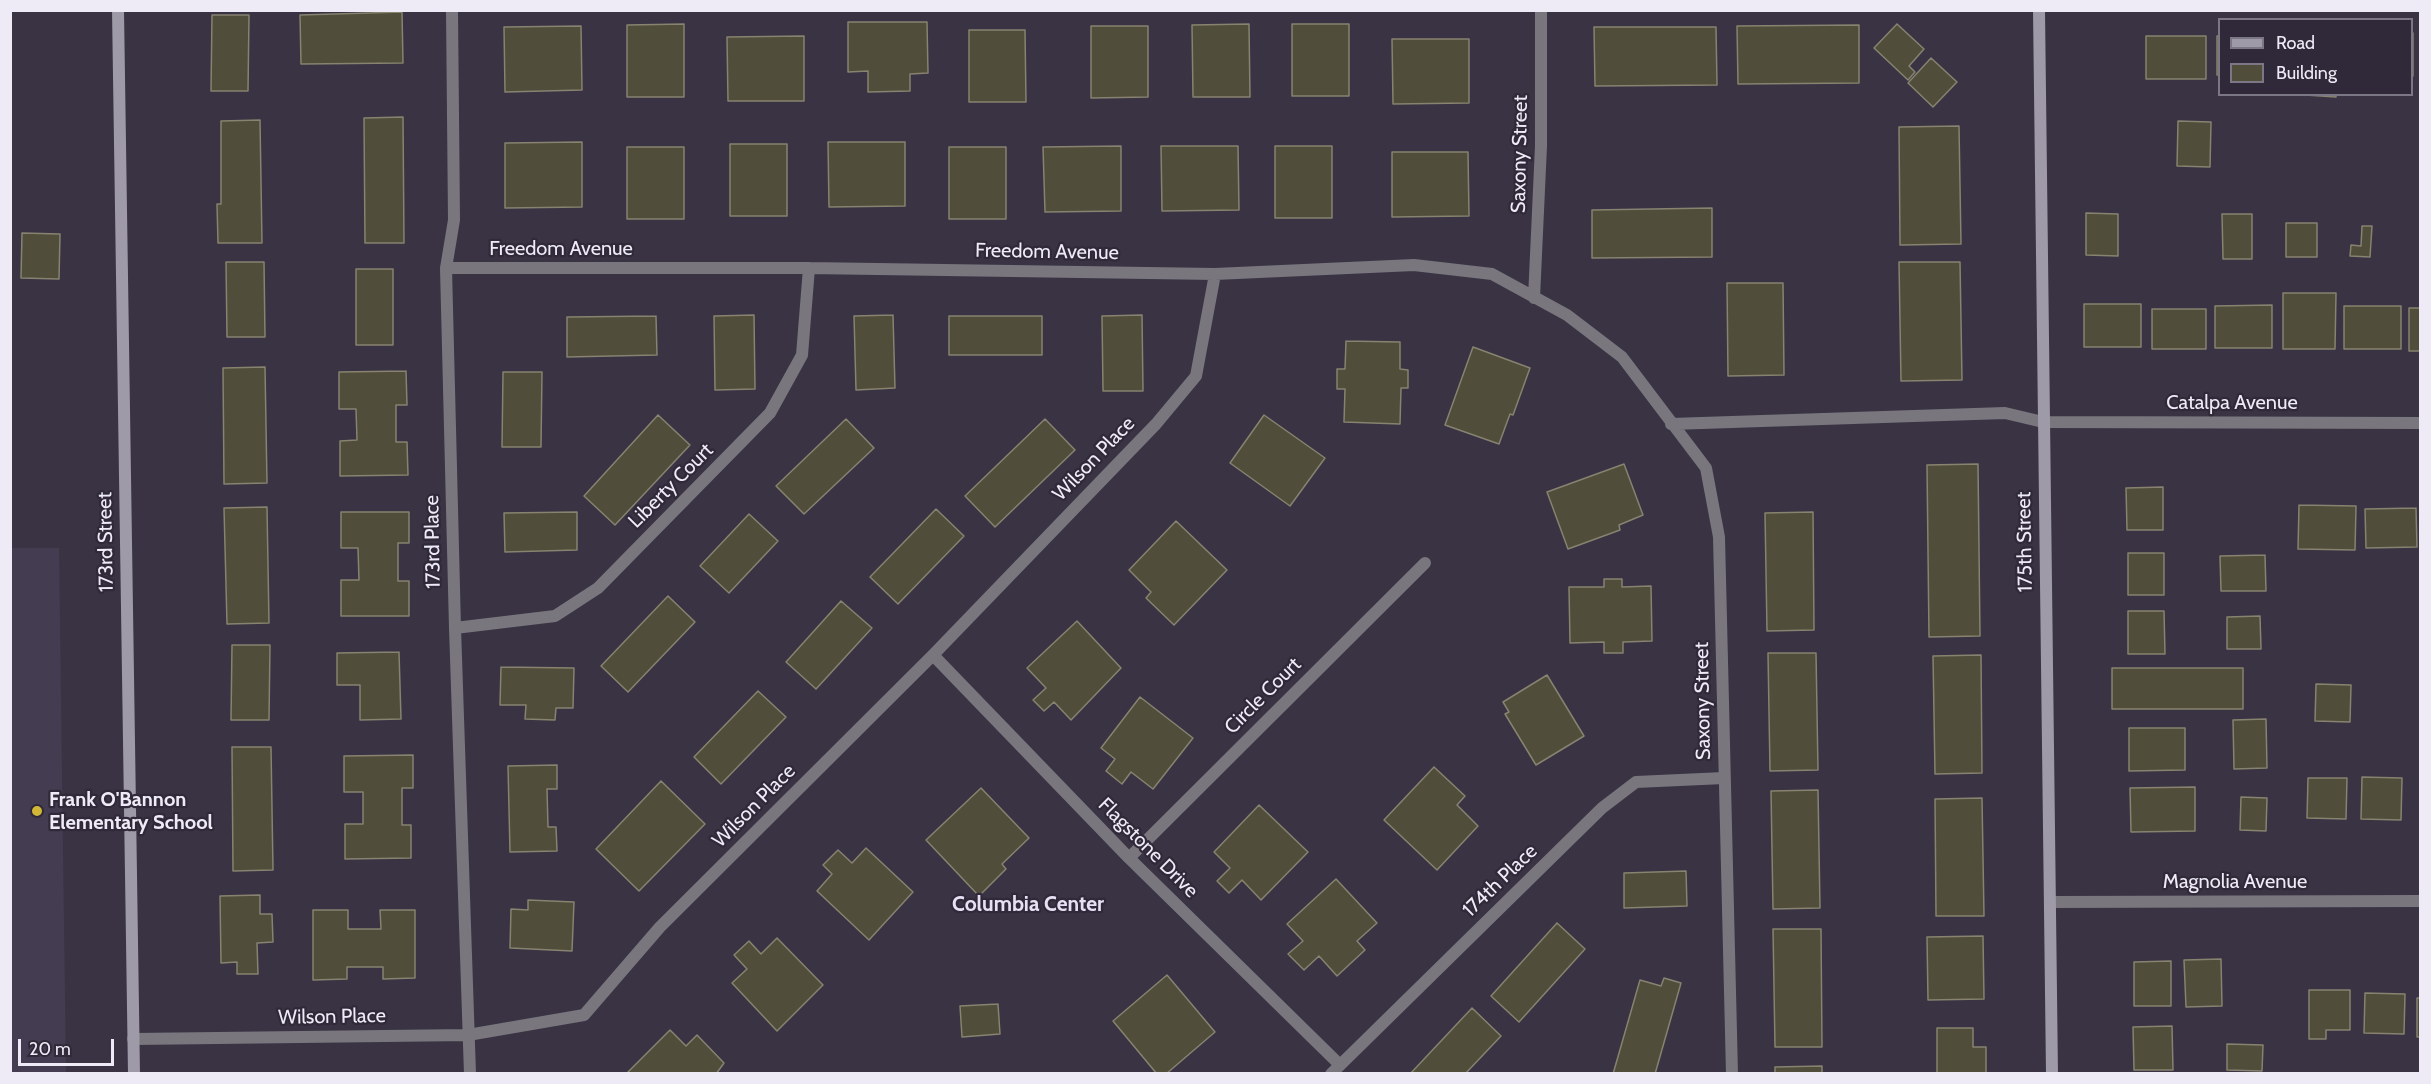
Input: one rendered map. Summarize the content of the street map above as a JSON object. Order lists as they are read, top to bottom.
{
  "streets": {
    "street": [
      "Saxony Street",
      "Freedom Avenue",
      "Catalpa Avenue",
      "Wilson Place",
      "Liberty Court",
      "173rd Street",
      "173rd Place",
      "175th Street",
      "Circle Court",
      "Flagstone Drive",
      "174th Place",
      "Magnolia Avenue"
    ]
  },
  "crossings": [
    ["Saxony Street", "Freedom Avenue"],
    ["Saxony Street", "Catalpa Avenue"],
    ["Saxony Street", "174th Place"],
    ["Freedom Avenue", "Wilson Place"],
    ["Freedom Avenue", "Liberty Court"],
    ["Freedom Avenue", "173rd Place"],
    ["Catalpa Avenue", "175th Street"],
    ["Wilson Place", "173rd Street"],
    ["Wilson Place", "173rd Place"],
    ["Wilson Place", "Flagstone Drive"],
    ["Liberty Court", "173rd Place"],
    ["175th Street", "Magnolia Avenue"],
    ["Circle Court", "Flagstone Drive"],
    ["Flagstone Drive", "174th Place"]
  ],
  "districts": ["Columbia Center"],
  "places": ["Frank O'Bannon Elementary School"],
  "legend": ["Road", "Building"],
  "scale_bar": "20 m"
}
